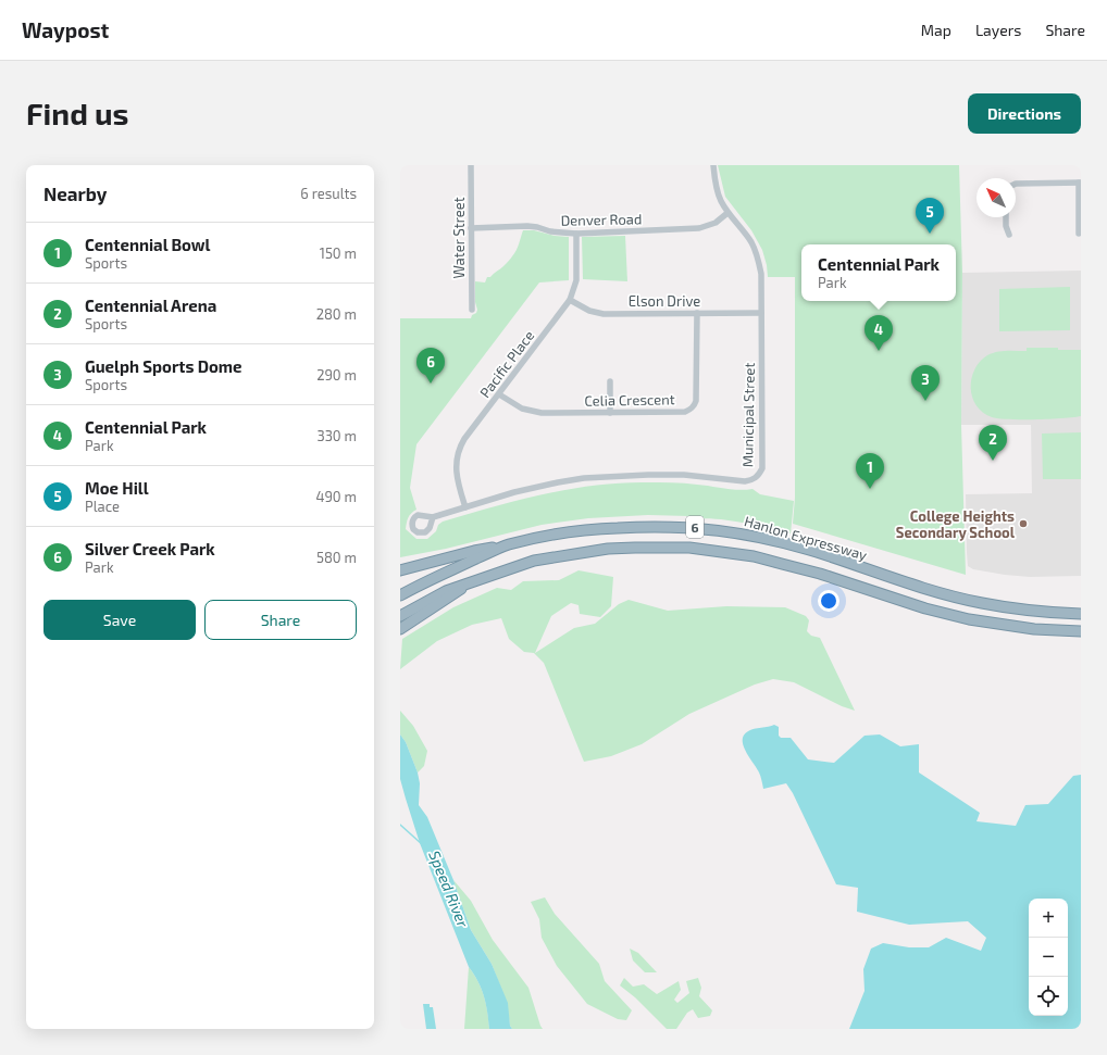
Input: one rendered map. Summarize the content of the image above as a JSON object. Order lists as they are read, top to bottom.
{
  "streets": {
    "highway": ["6", "Hanlon Expressway"],
    "street": [
      "Denver Road",
      "Water Street",
      "Elson Drive",
      "Pacific Place",
      "Celia Crescent",
      "Municipal Street"
    ]
  },
  "crossings": [
    ["Denver Road", "Water Street"],
    ["Denver Road", "Pacific Place"],
    ["Denver Road", "Municipal Street"],
    ["Elson Drive", "Pacific Place"],
    ["Elson Drive", "Celia Crescent"],
    ["Elson Drive", "Municipal Street"],
    ["Pacific Place", "Celia Crescent"],
    ["Pacific Place", "Municipal Street"]
  ],
  "water": ["Speed River"],
  "places": ["College Heights Secondary School"],
  "north": "top left",
  "page": {
    "header": "Waypost",
    "nav": ["Map", "Layers", "Share"],
    "buttons": [
      "Directions",
      ["Save", "Share"]
    ],
    "title": "Find us",
    "heading": ["Nearby", "6 results"],
    "pins": [
      "5",
      "4",
      "6",
      "3",
      "2",
      "1"
    ],
    "list": [
      {
        "mark": "1",
        "name": "Centennial Bowl",
        "note": "Sports",
        "value": "150 m"
      },
      {
        "mark": "2",
        "name": "Centennial Arena",
        "note": "Sports",
        "value": "280 m"
      },
      {
        "mark": "3",
        "name": "Guelph Sports Dome",
        "note": "Sports",
        "value": "290 m"
      },
      {
        "mark": "4",
        "name": "Centennial Park",
        "note": "Park",
        "value": "330 m"
      },
      {
        "mark": "5",
        "name": "Moe Hill",
        "note": "Place",
        "value": "490 m"
      },
      {
        "mark": "6",
        "name": "Silver Creek Park",
        "note": "Park",
        "value": "580 m"
      }
    ],
    "popup": ["Centennial Park", "Park"],
    "map_buttons": ["+", "−"]
  }
}
